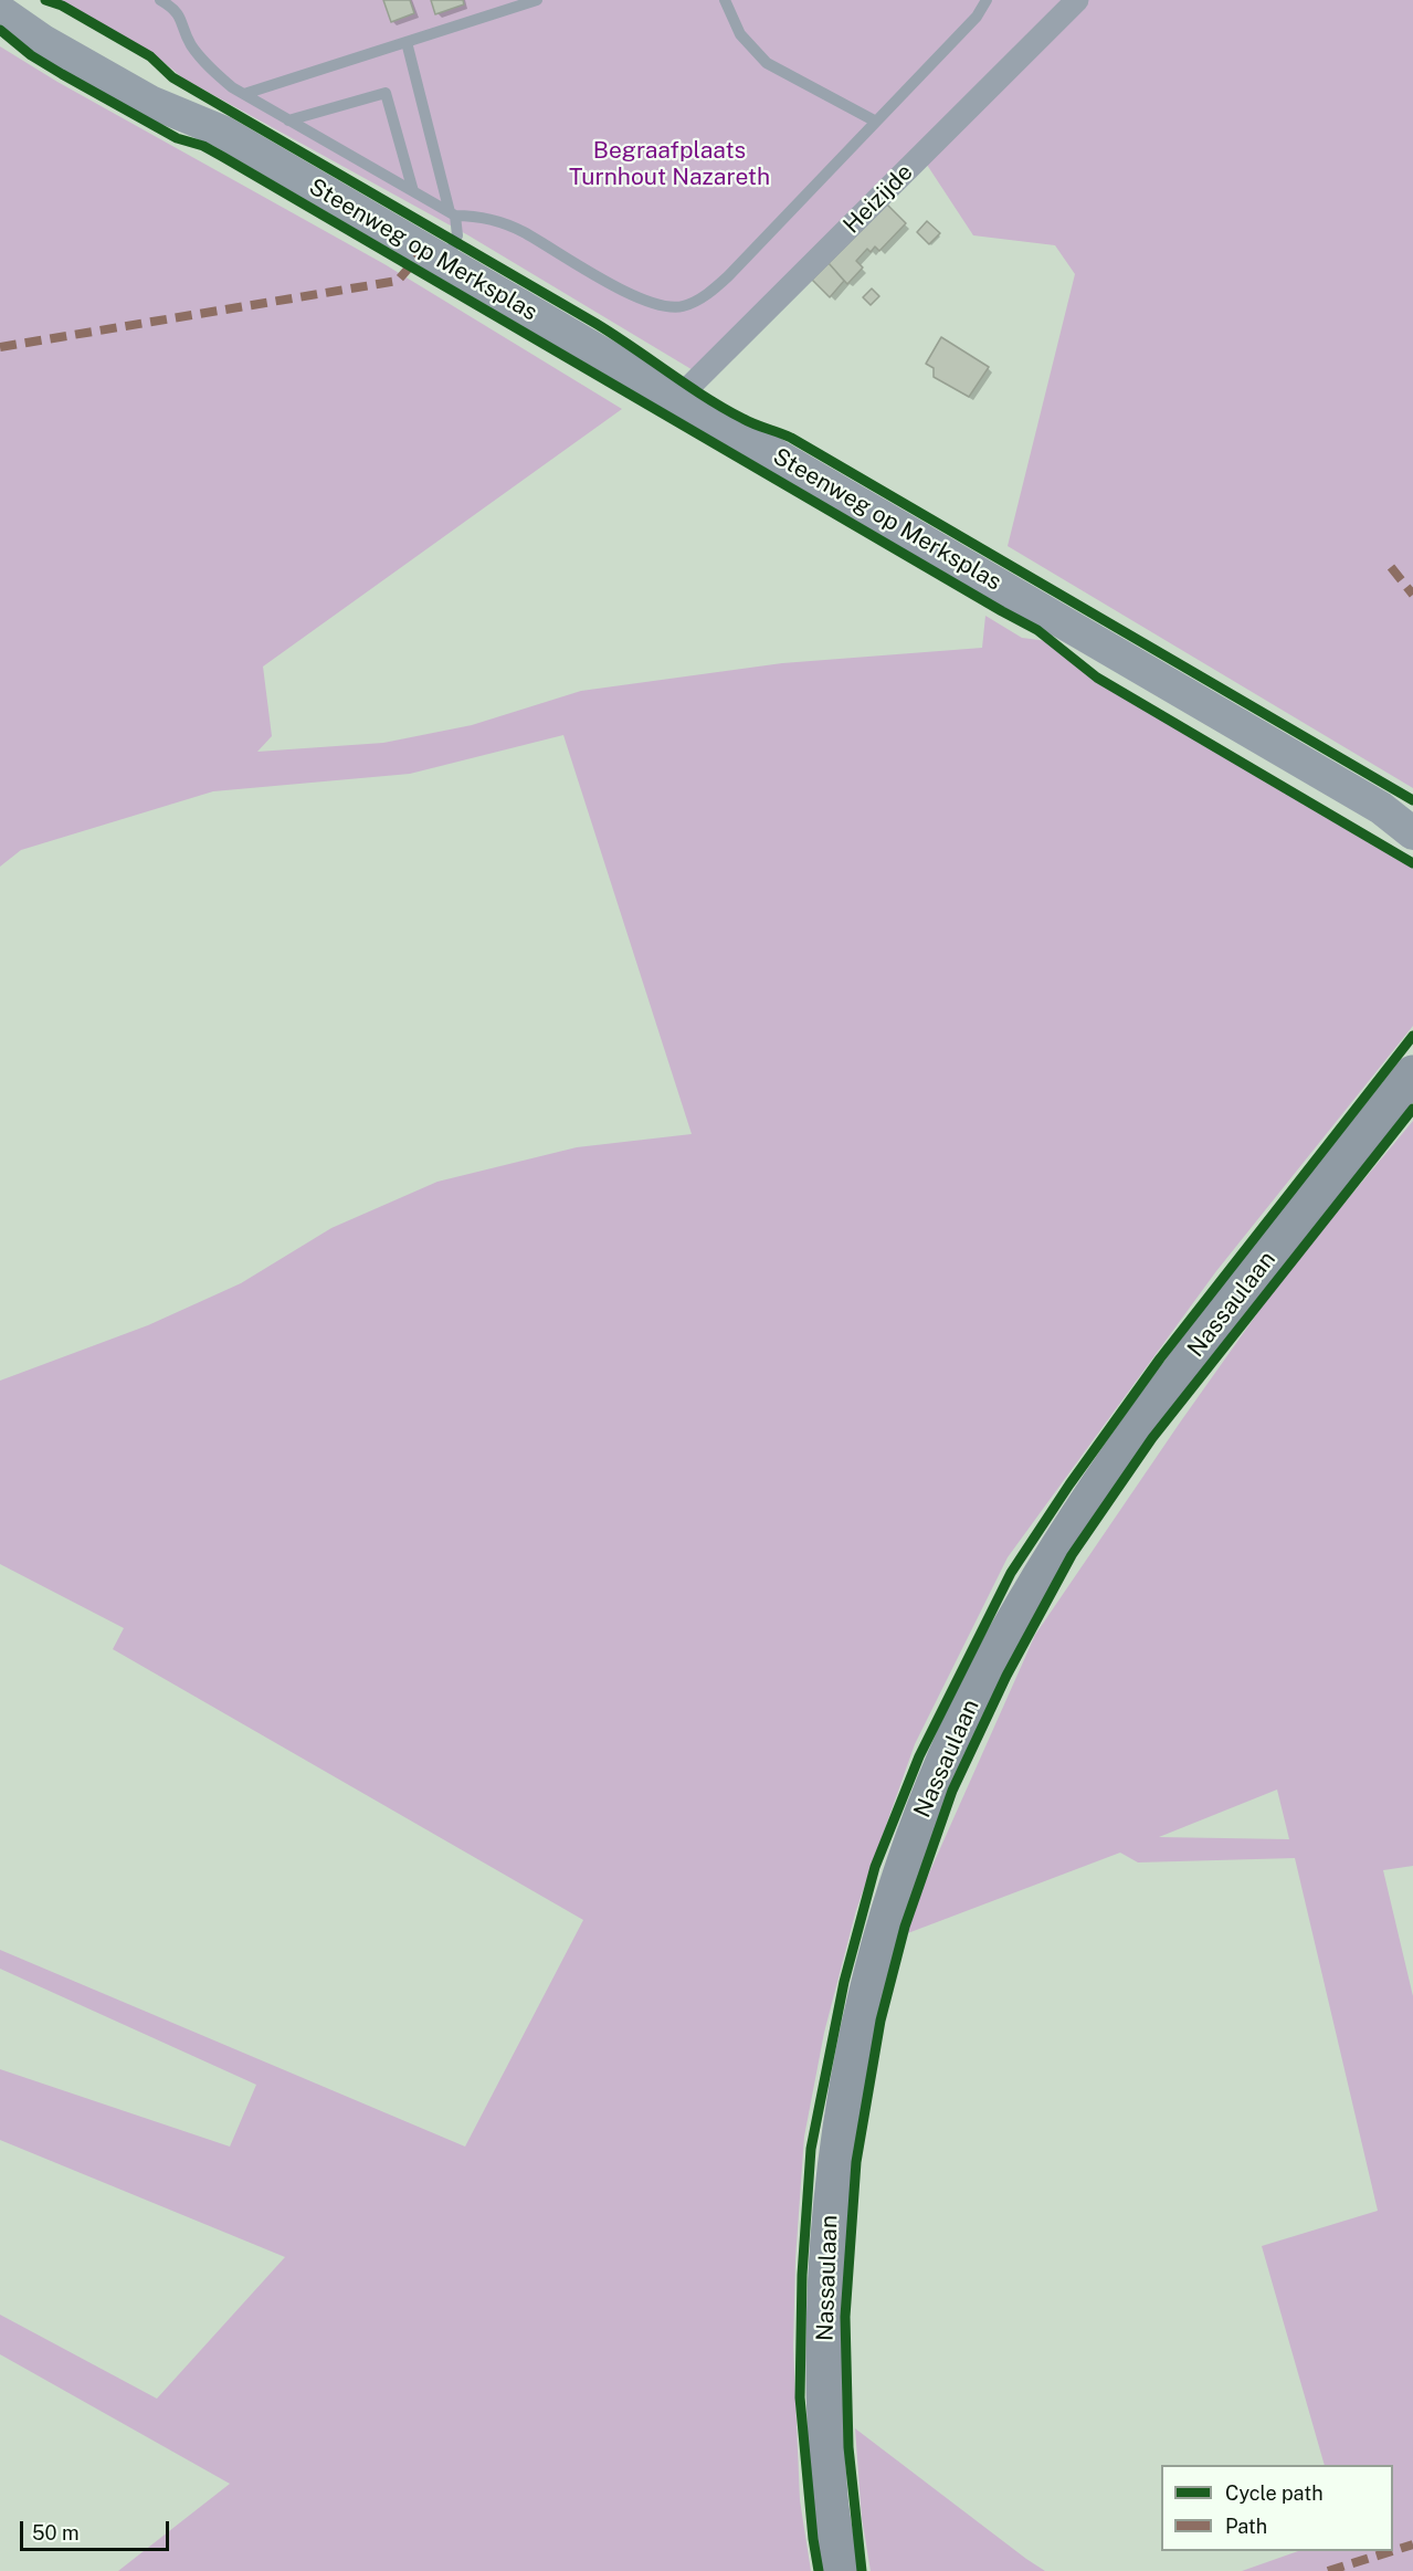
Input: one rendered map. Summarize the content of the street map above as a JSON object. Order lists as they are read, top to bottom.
{
  "streets": {
    "main road": ["Steenweg op Merksplas", "Nassaulaan"],
    "street": ["Heizijde"]
  },
  "crossings": [
    ["Heizijde", "Steenweg op Merksplas"]
  ],
  "parks": ["Begraafplaats Turnhout Nazareth"],
  "legend": ["Cycle path", "Path"],
  "scale_bar": "50 m"
}
